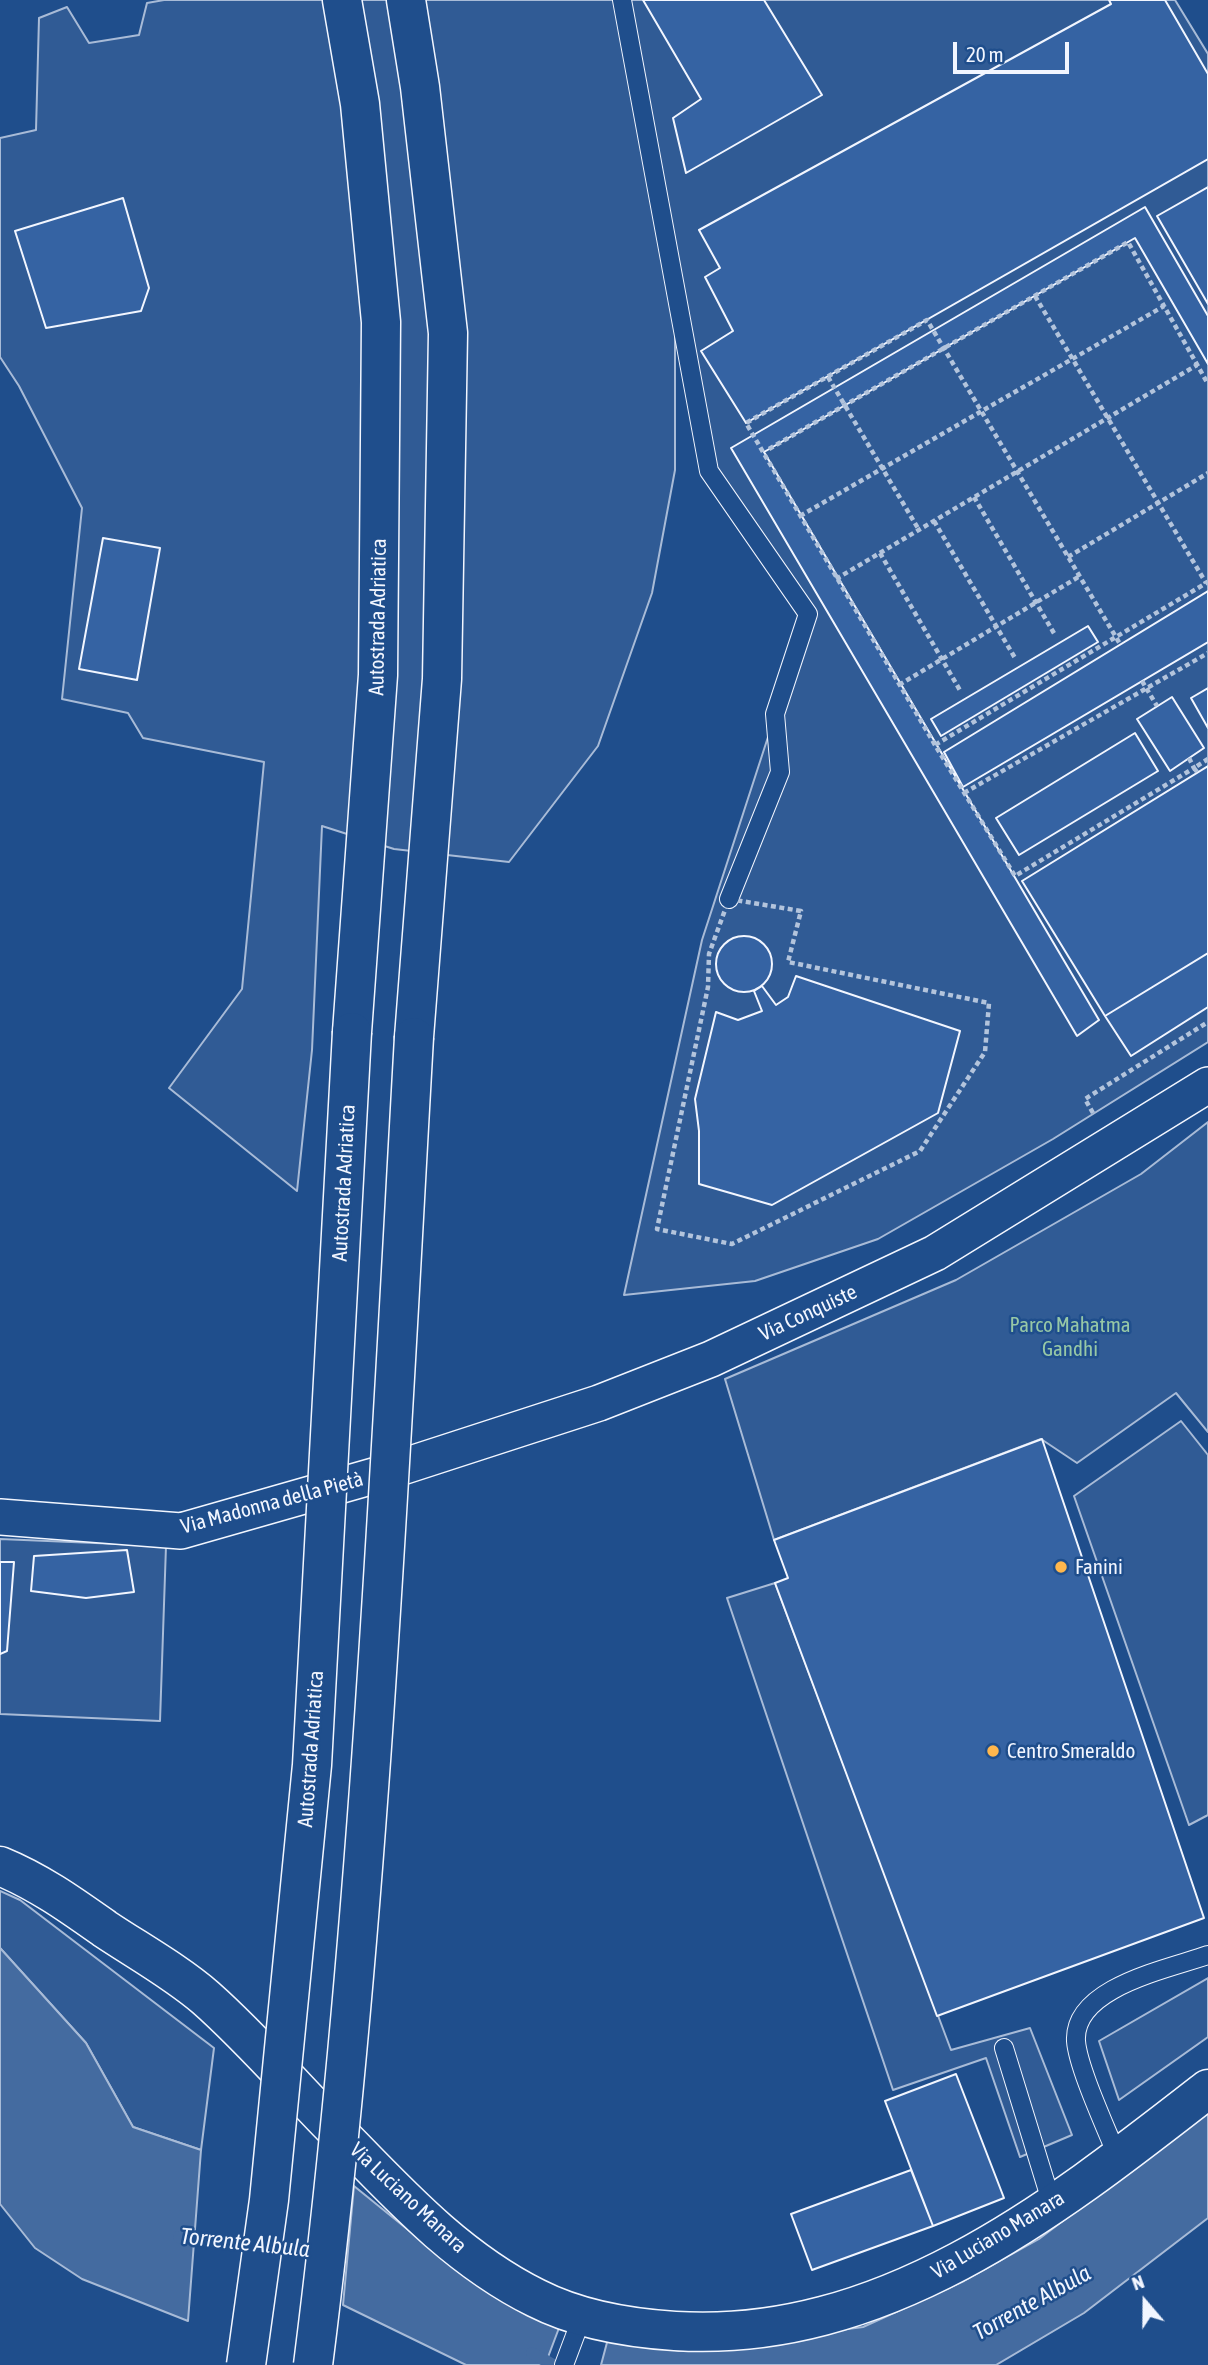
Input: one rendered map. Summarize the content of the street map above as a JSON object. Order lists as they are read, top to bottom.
{
  "streets": {
    "main road": ["Autostrada Adriatica", "Via Luciano Manara"],
    "street": ["Via Conquiste", "Via Madonna della Pietà"]
  },
  "crossings": [
    ["Via Conquiste", "Via Madonna della Pietà"]
  ],
  "water": ["Torrente Albula"],
  "parks": ["Parco Mahatma Gandhi"],
  "places": ["Fanini", "Centro Smeraldo"],
  "scale_bar": "20 m",
  "north": "top"
}
